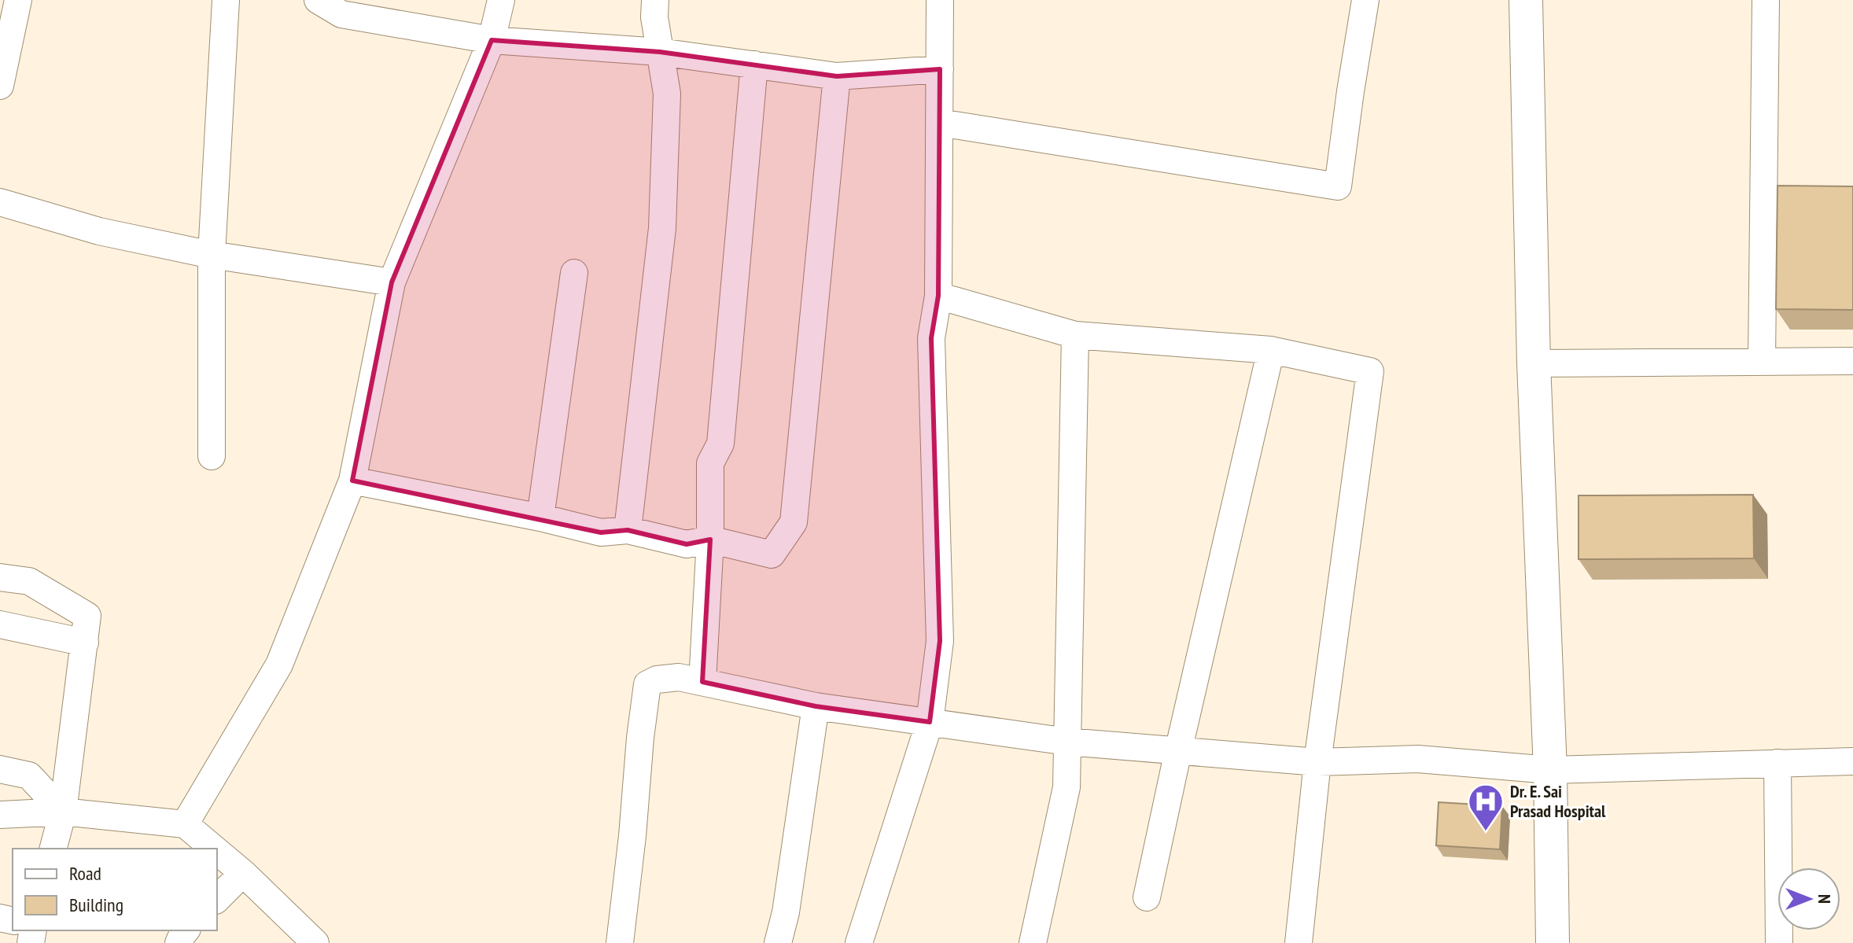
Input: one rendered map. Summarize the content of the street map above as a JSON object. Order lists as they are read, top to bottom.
{
  "places": {
    "hospital": ["Dr. E. Sai Prasad Hospital"]
  },
  "legend": ["Road", "Building"],
  "north": "right"
}
